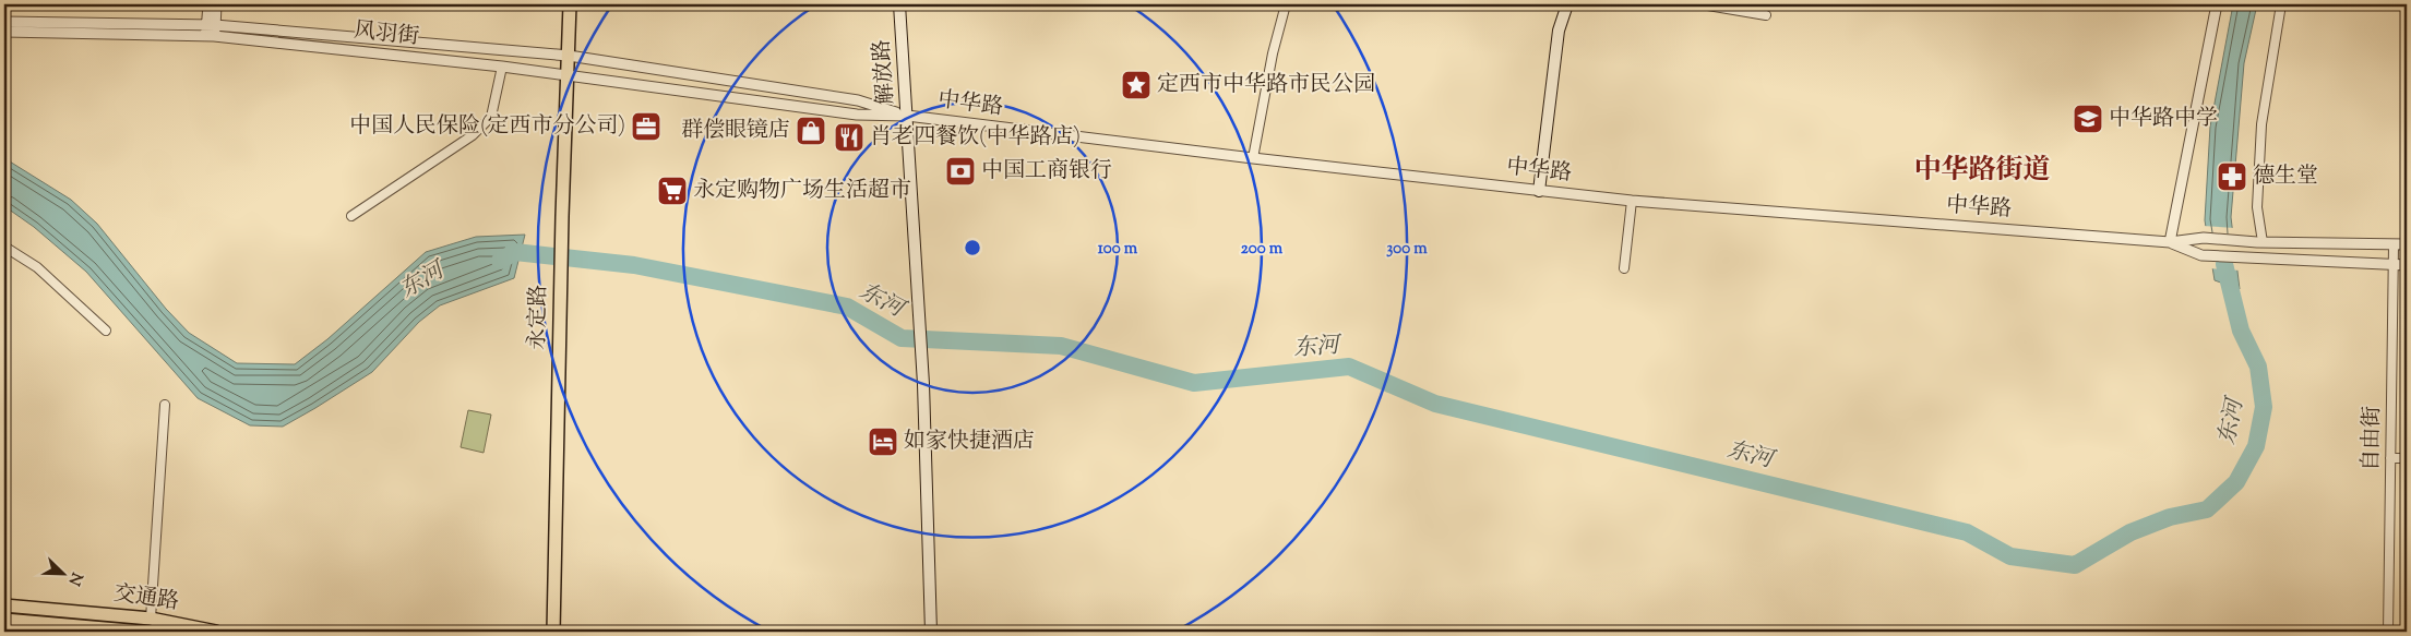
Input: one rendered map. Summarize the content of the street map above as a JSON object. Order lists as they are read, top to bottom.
{
  "streets": {
    "main road": ["解放路", "永定路", "交通路"],
    "street": ["风羽街", "中华路", "自由街"]
  },
  "crossings": [
    ["风羽街", "中华路"],
    ["风羽街", "永定路"],
    ["解放路", "中华路"],
    ["中华路", "永定路"],
    ["中华路", "自由街"]
  ],
  "districts": ["中华路街道"],
  "water": ["东河"],
  "places": {
    "place": ["定西市中华路市民公园"],
    "school or university": ["中华路中学"],
    "office": ["中国人民保险(定西市分公司)"],
    "shop": ["群偿眼镜店"],
    "restaurant": ["肖老四餐饮(中华路店)"],
    "bank": ["中国工商银行"],
    "pharmacy": ["德生堂"],
    "supermarket": ["永定购物广场生活超市"],
    "hotel": ["如家快捷酒店"]
  },
  "north": "bottom right",
  "rings": ["100 m", "200 m", "300 m"]
}
